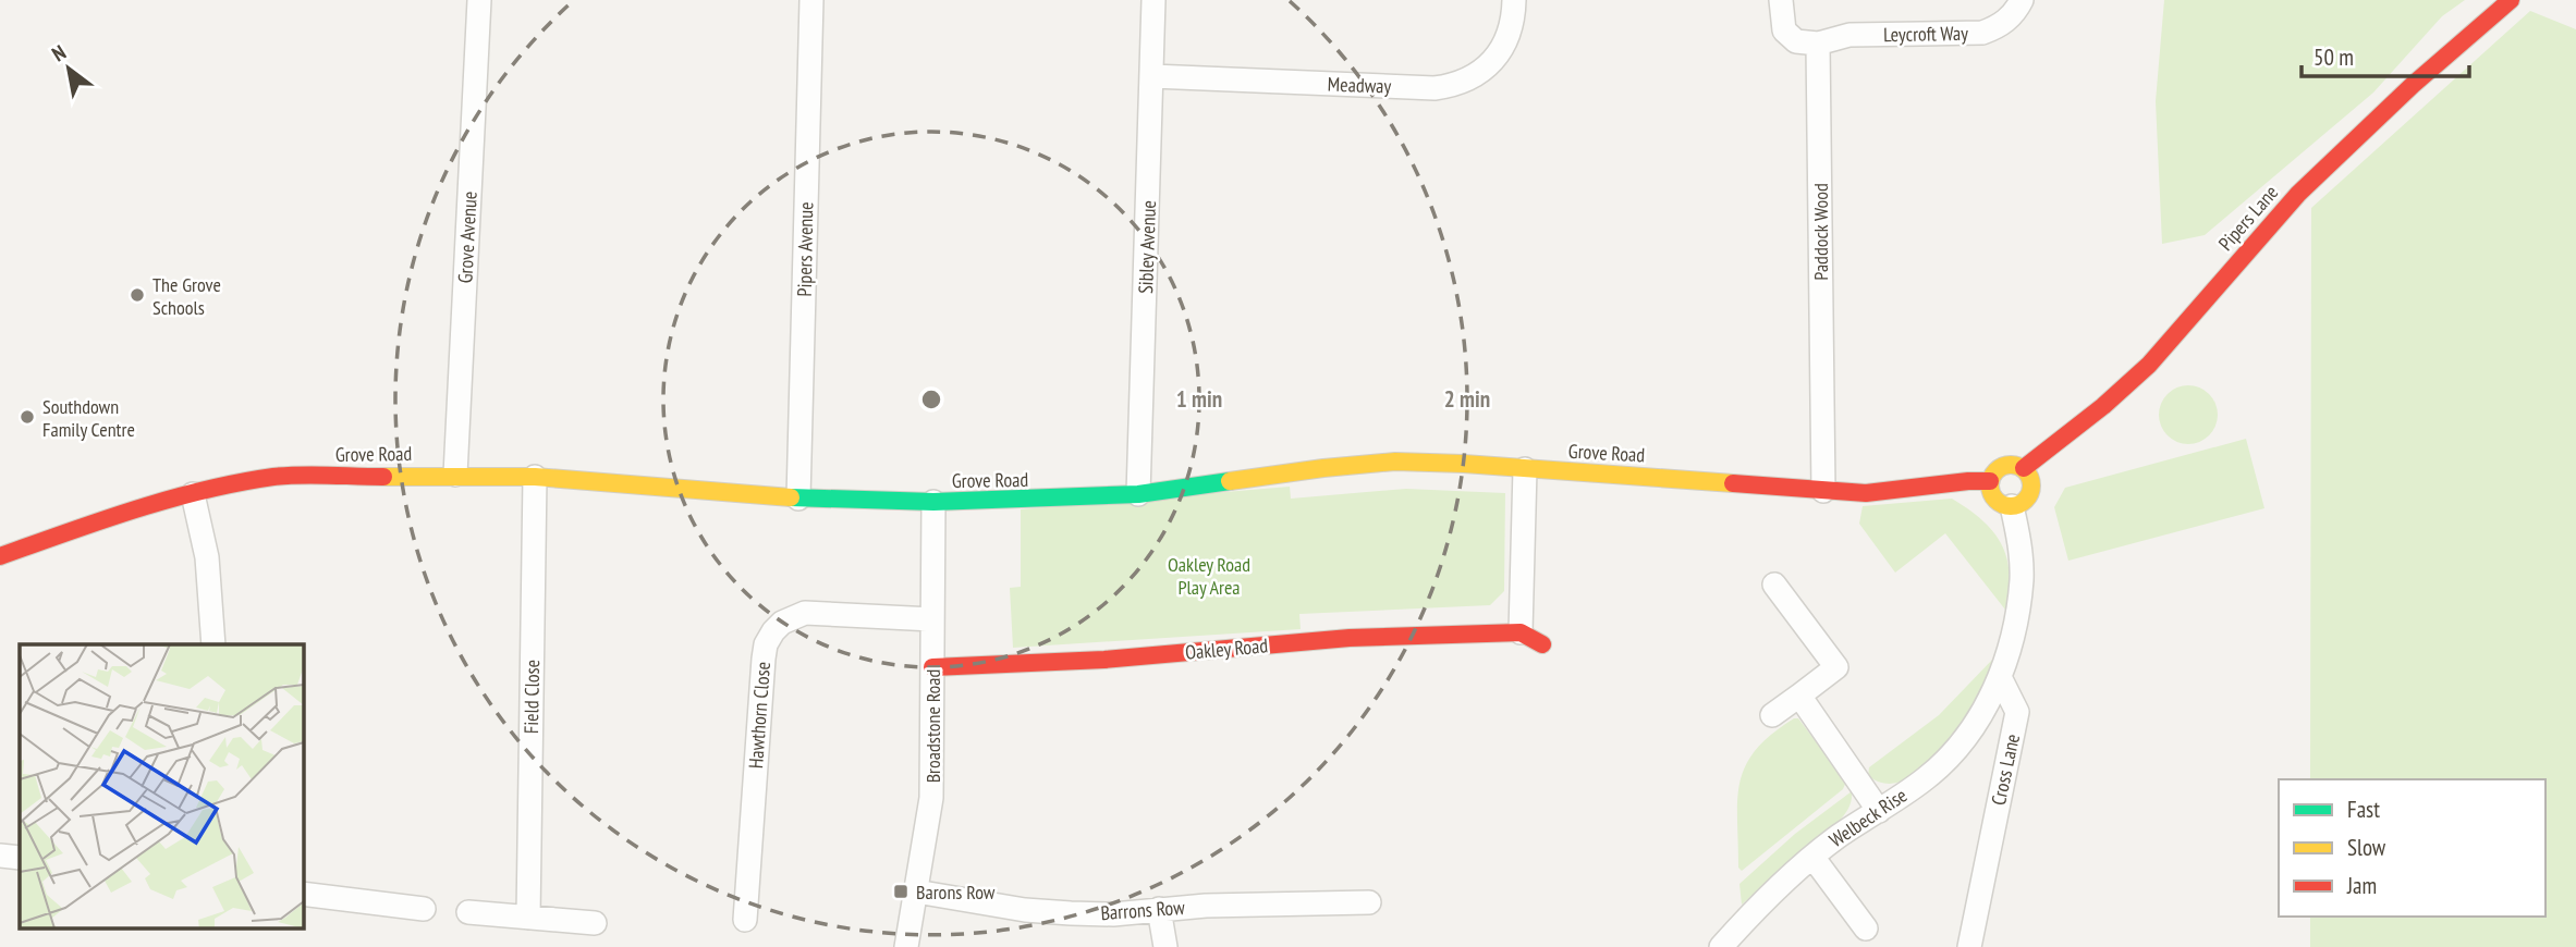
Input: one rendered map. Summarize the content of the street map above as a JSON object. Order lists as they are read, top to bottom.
{
  "streets": {
    "street": [
      "Leycroft Way",
      "Meadway",
      "Pipers Lane",
      "Paddock Wood",
      "Grove Avenue",
      "Sibley Avenue",
      "Pipers Avenue",
      "Grove Road",
      "Oakley Road",
      "Field Close",
      "Hawthorn Close",
      "Broadstone Road",
      "Cross Lane",
      "Welbeck Rise",
      "Barrons Row"
    ]
  },
  "crossings": [
    ["Leycroft Way", "Paddock Wood"],
    ["Meadway", "Sibley Avenue"],
    ["Pipers Lane", "Grove Road"],
    ["Paddock Wood", "Grove Road"],
    ["Grove Avenue", "Grove Road"],
    ["Sibley Avenue", "Grove Road"],
    ["Pipers Avenue", "Grove Road"],
    ["Grove Road", "Field Close"],
    ["Grove Road", "Broadstone Road"],
    ["Oakley Road", "Broadstone Road"],
    ["Hawthorn Close", "Broadstone Road"],
    ["Broadstone Road", "Barrons Row"],
    ["Cross Lane", "Welbeck Rise"]
  ],
  "parks": ["Oakley Road Play Area"],
  "places": {
    "other": ["The Grove Schools", "Southdown Family Centre"],
    "transit": ["Barons Row"]
  },
  "legend": ["Fast", "Slow", "Jam"],
  "scale_bar": "50 m",
  "north": "top left",
  "rings": ["1 min", "2 min"]
}
